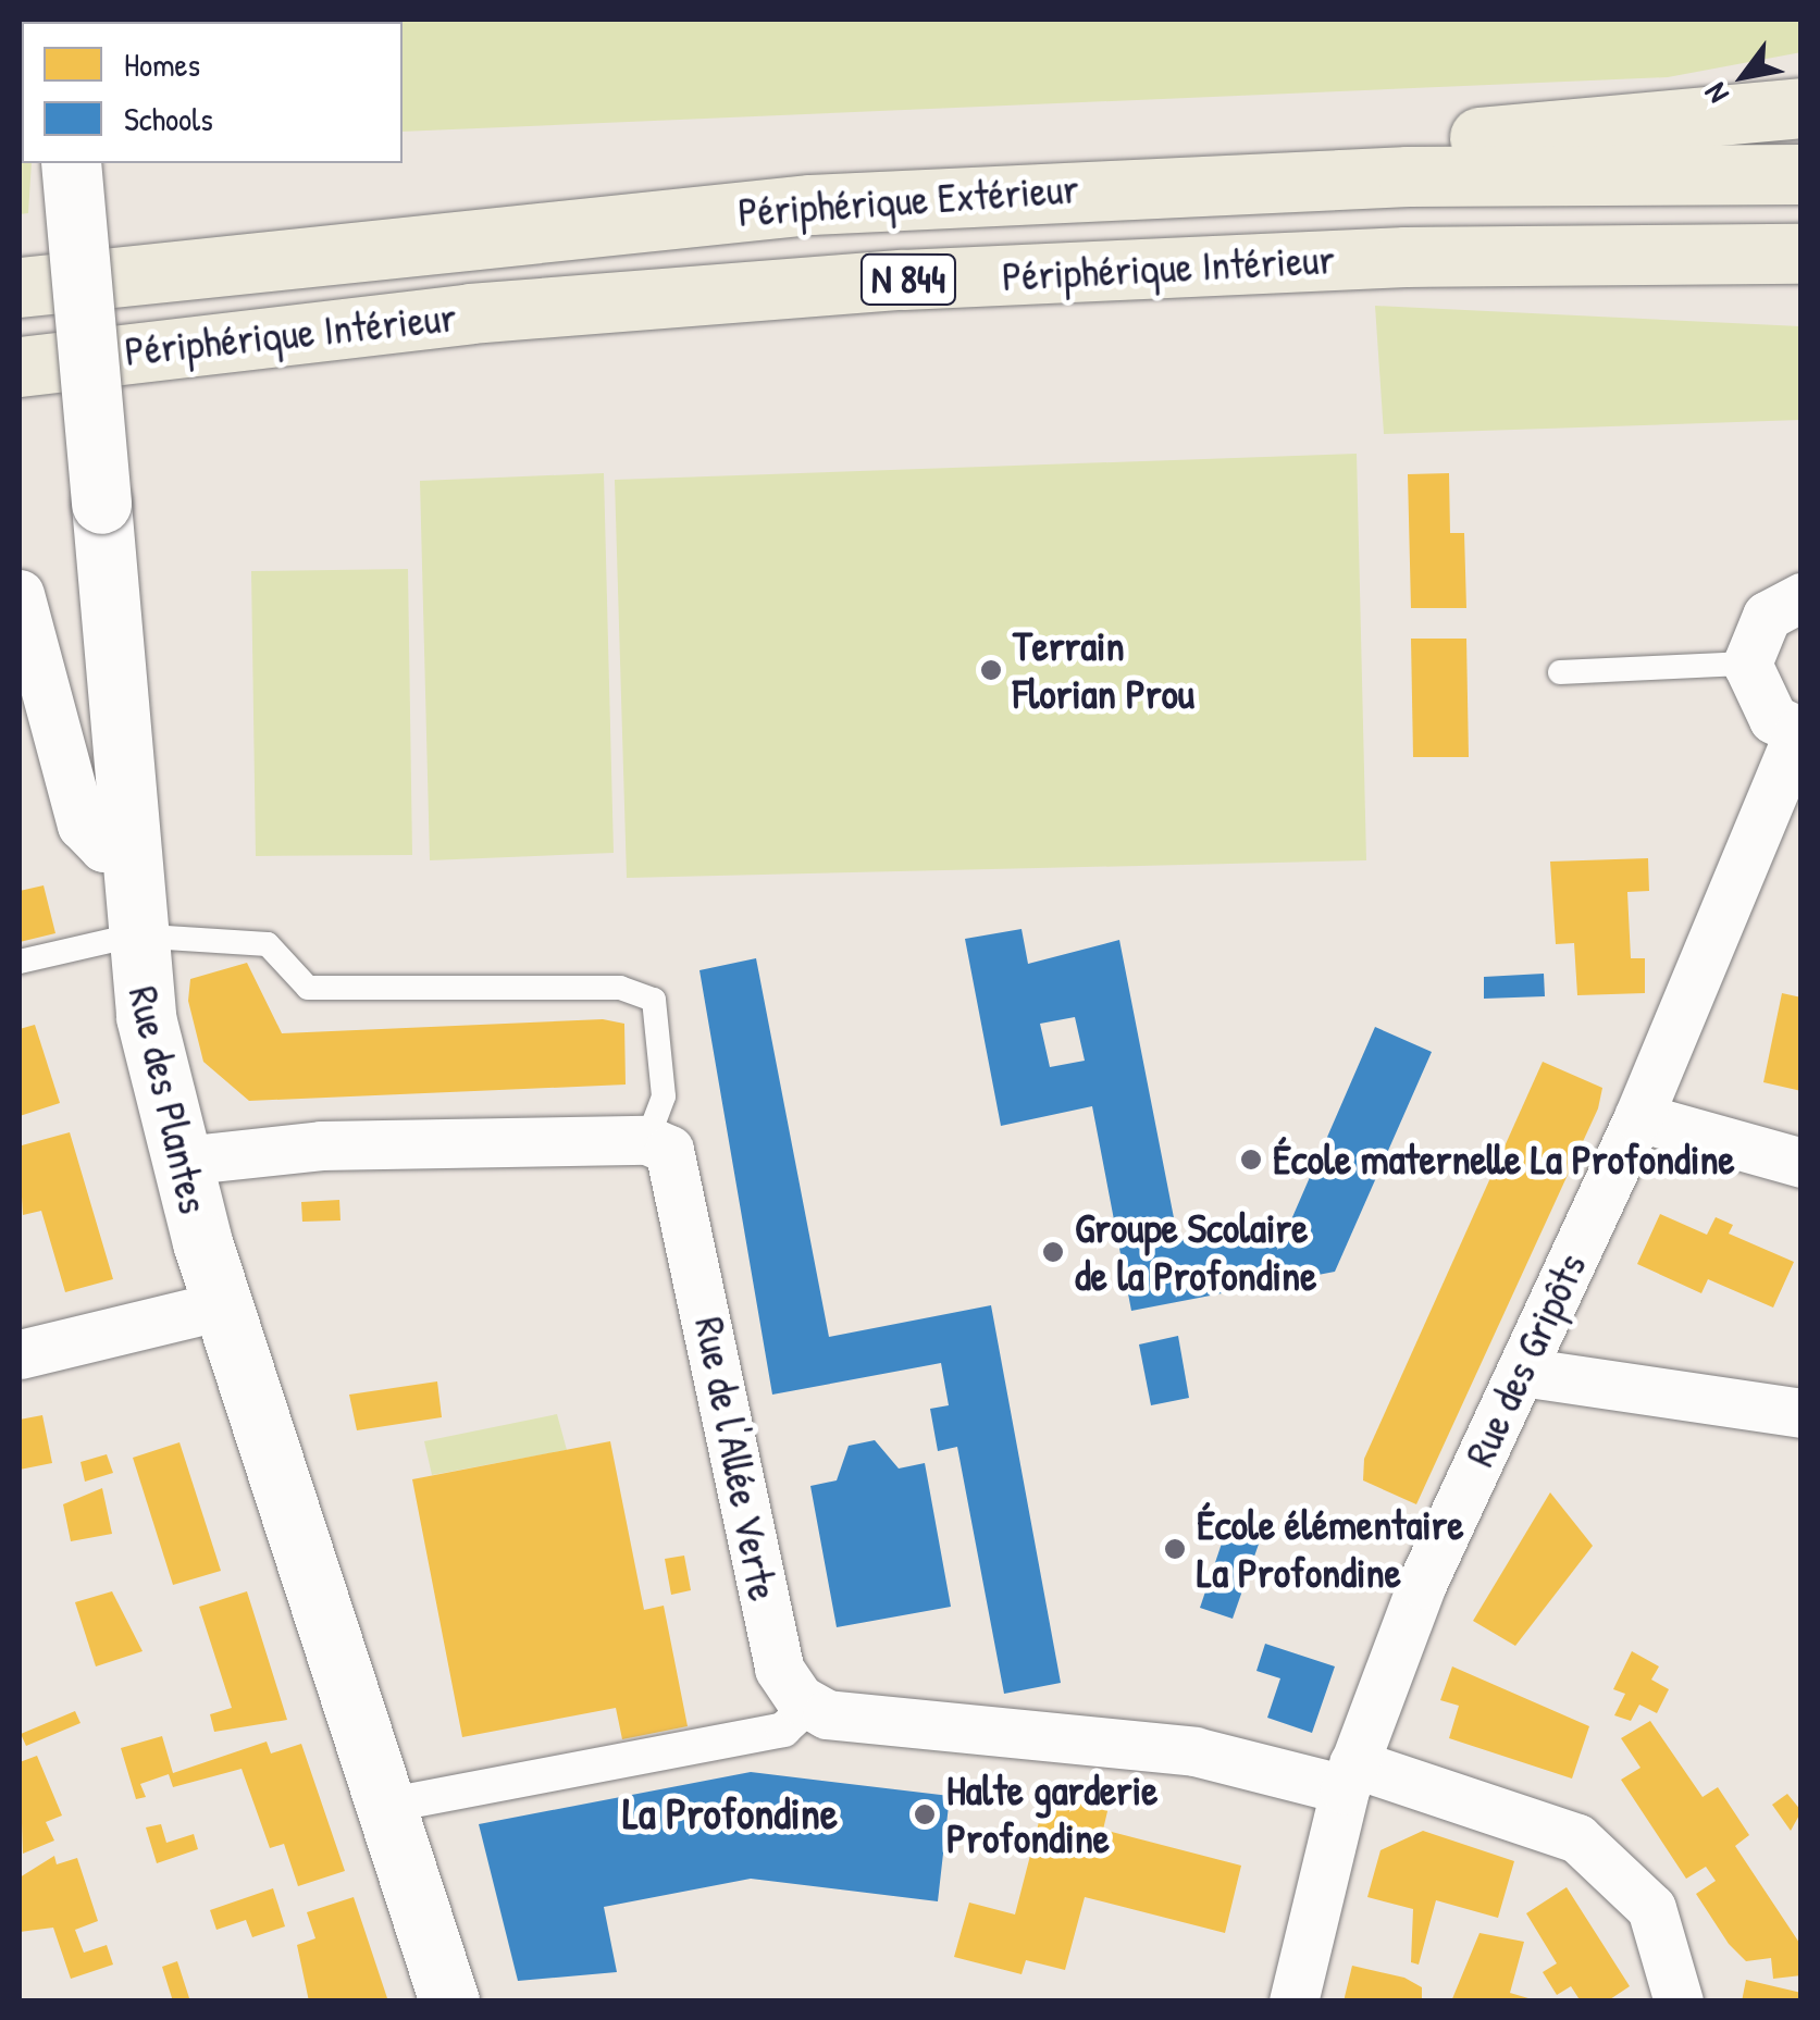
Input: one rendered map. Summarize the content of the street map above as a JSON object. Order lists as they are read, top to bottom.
{
  "streets": {
    "highway": ["Périphérique Extérieur", "Périphérique Intérieur", "N 844"],
    "street": ["Rue des Plantes", "Rue des Gripôts", "Rue de l'Allée Verte"]
  },
  "districts": ["La Profondine"],
  "places": [
    "Terrain Florian Prou",
    "École maternelle La Profondine",
    "Groupe Scolaire de la Profondine",
    "École élémentaire La Profondine",
    "Halte garderie Profondine"
  ],
  "legend": ["Homes", "Schools"],
  "north": "bottom left"
}
